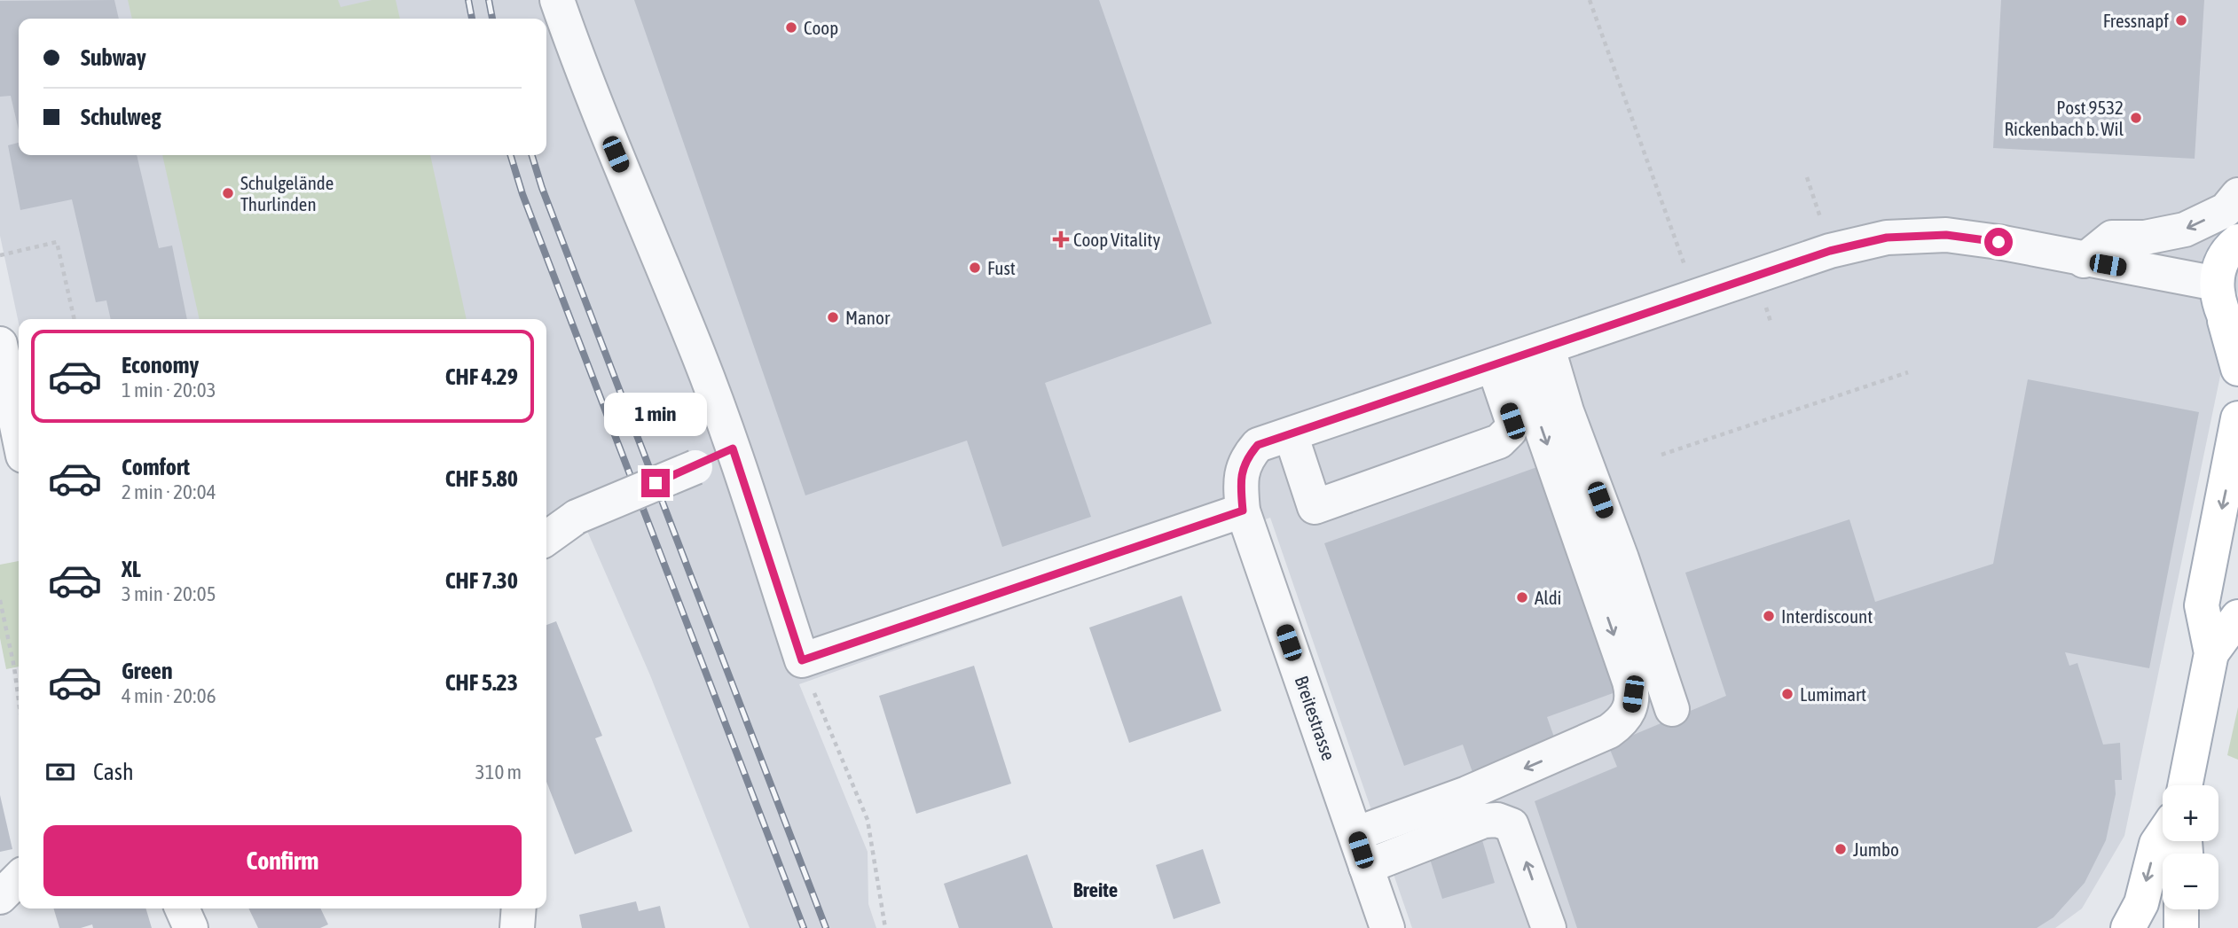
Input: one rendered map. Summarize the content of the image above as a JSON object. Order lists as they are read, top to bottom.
{
  "streets": {
    "street": ["Breitestrasse"]
  },
  "districts": ["Breite"],
  "places": {
    "other": [
      "Fressnapf",
      "Coop",
      "Post 9532 Rickenbach b. Wil",
      "Schulgelände Thurlinden",
      "Fust",
      "Manor",
      "Aldi",
      "Interdiscount",
      "Lumimart",
      "Jumbo"
    ],
    "health": ["Coop Vitality"]
  },
  "page": {
    "banner": ["Subway", "Schulweg"],
    "list": [
      {
        "name": "Economy",
        "note": "1 min · 20:03",
        "value": "CHF 4.29"
      },
      {
        "name": "Comfort",
        "note": "2 min · 20:04",
        "value": "CHF 5.80"
      },
      {
        "name": "XL",
        "note": "3 min · 20:05",
        "value": "CHF 7.30"
      },
      {
        "name": "Green",
        "note": "4 min · 20:06",
        "value": "CHF 5.23"
      }
    ],
    "bubble": "1 min",
    "pay": ["Cash", "310 m"],
    "map_buttons": ["+", "−"],
    "buttons": "Confirm"
  }
}
